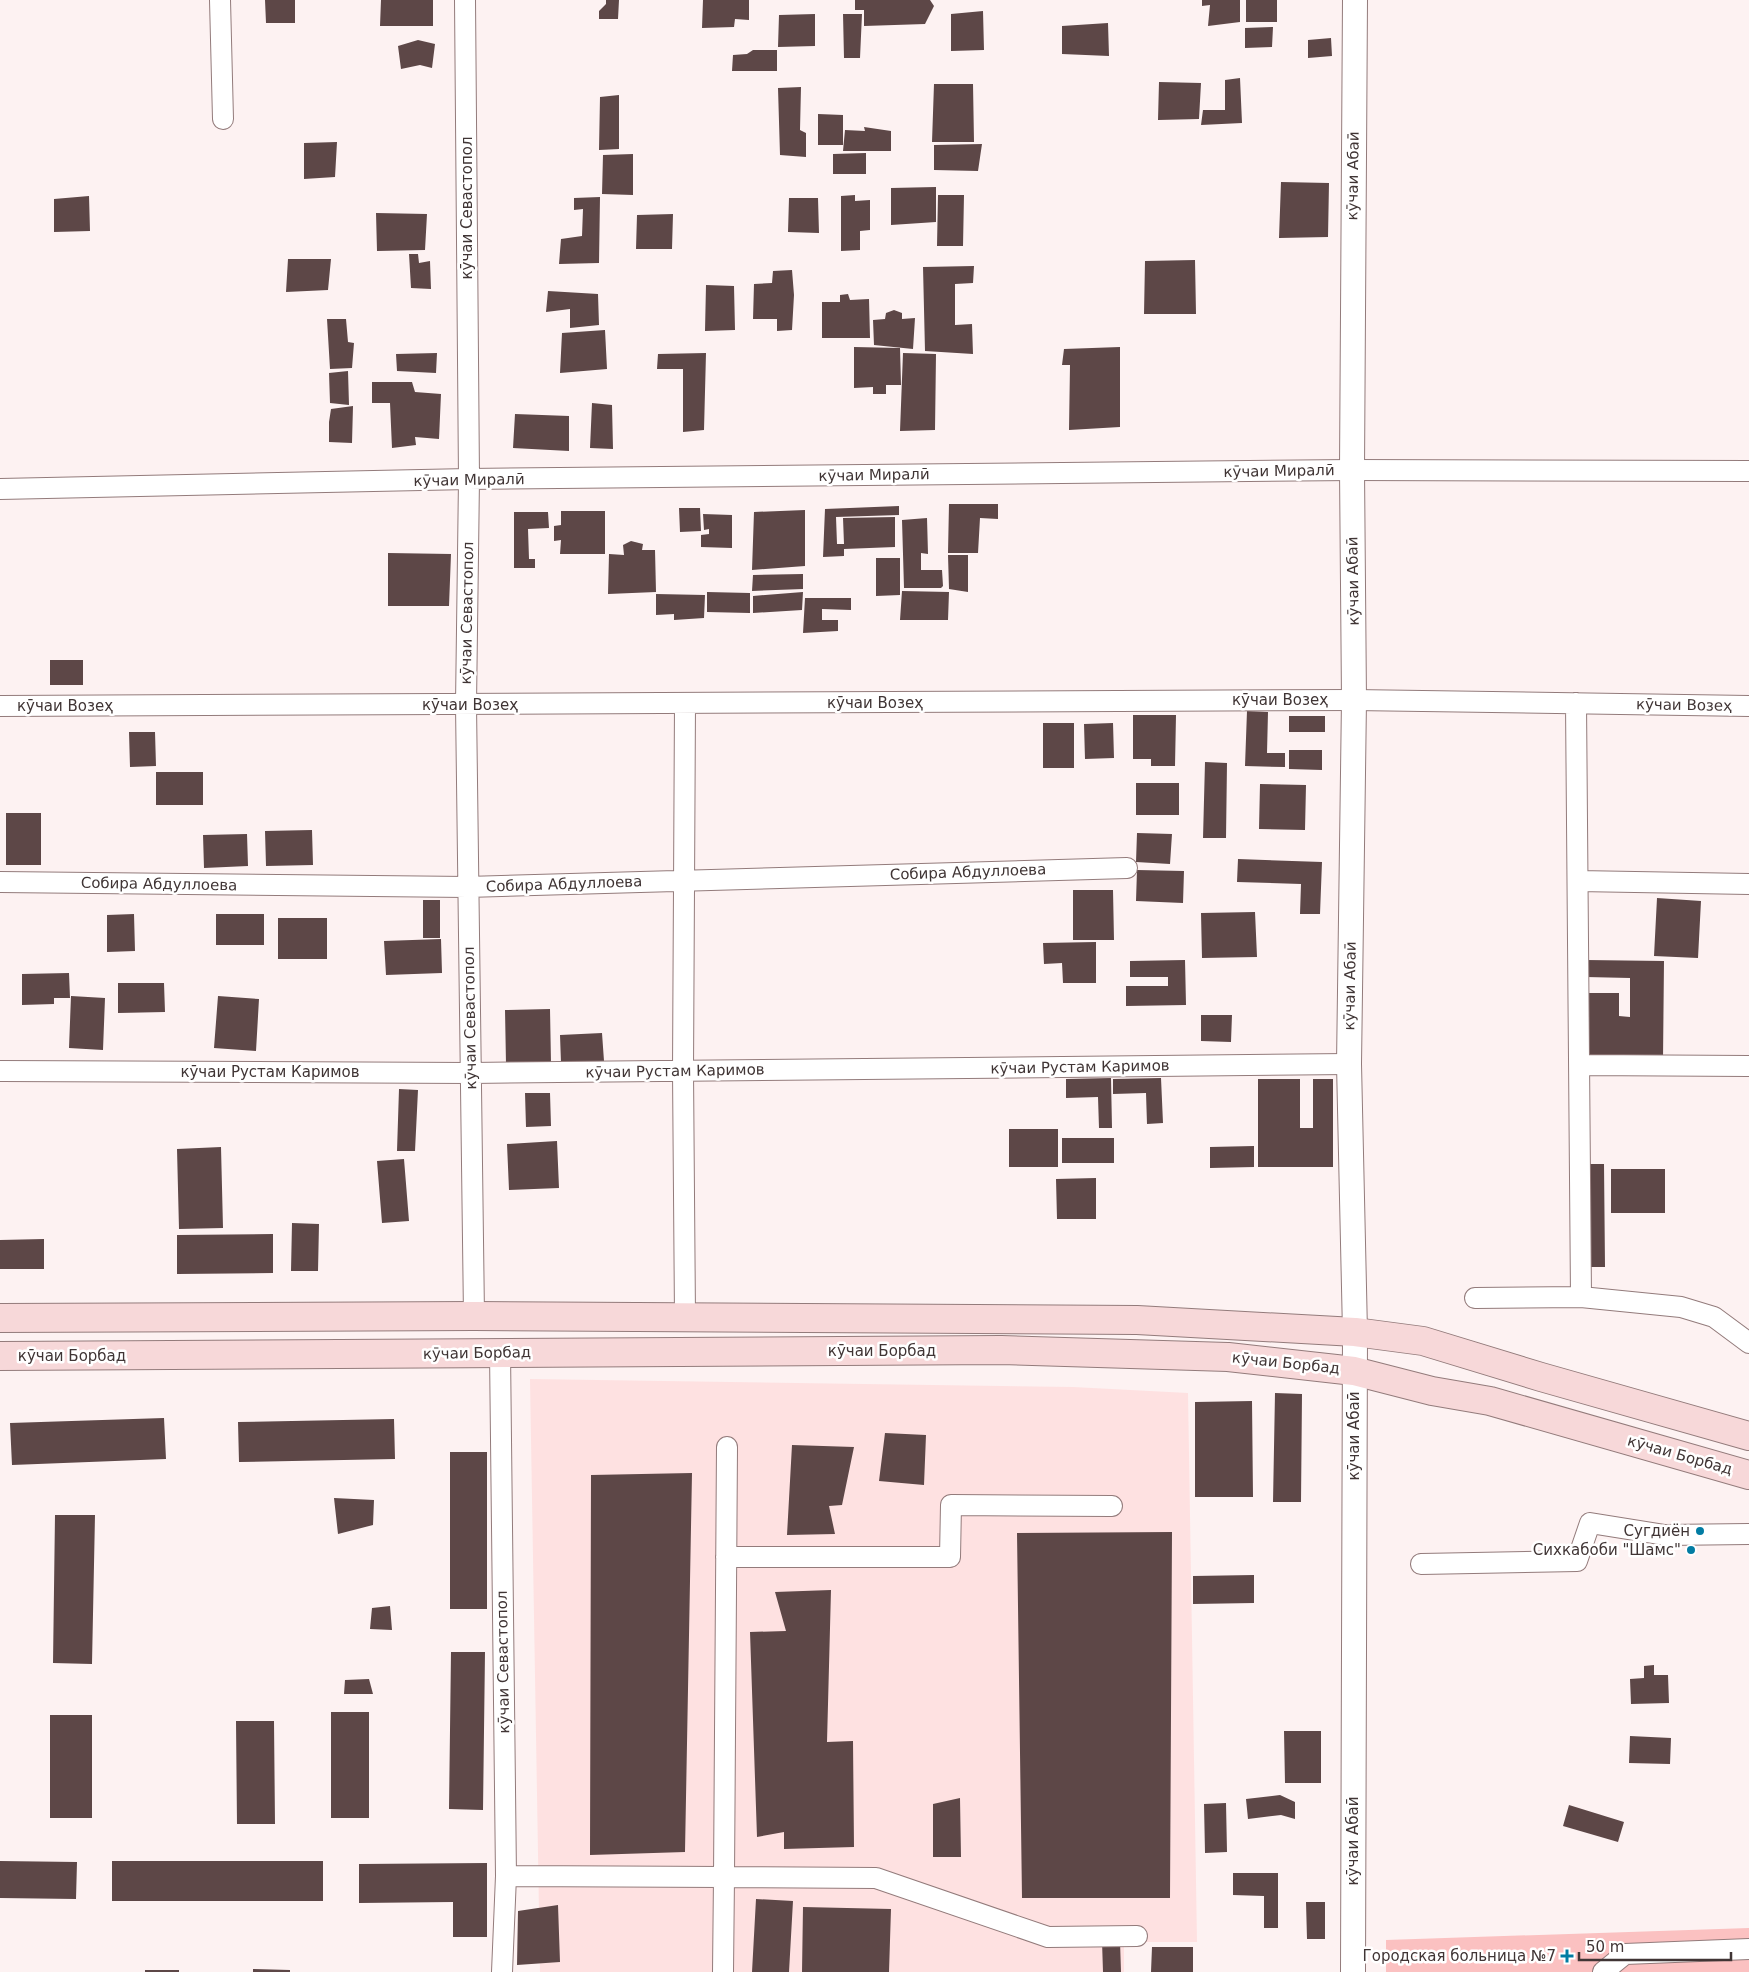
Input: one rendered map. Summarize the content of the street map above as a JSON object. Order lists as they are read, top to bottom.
{
  "streets": {
    "main road": ["кӯчаи Борбад"],
    "street": [
      "кӯчаи Абаӣ",
      "кӯчаи Севастопол",
      "кӯчаи Миралӣ",
      "кӯчаи Возеҳ",
      "Собира Абдуллоева",
      "кӯчаи Рустам Каримов"
    ]
  },
  "crossings": [
    ["кӯчаи Абаӣ", "кӯчаи Миралӣ"],
    ["кӯчаи Абаӣ", "кӯчаи Возеҳ"],
    ["кӯчаи Абаӣ", "кӯчаи Рустам Каримов"],
    ["кӯчаи Абаӣ", "кӯчаи Борбад"],
    ["кӯчаи Севастопол", "кӯчаи Миралӣ"],
    ["кӯчаи Севастопол", "кӯчаи Возеҳ"],
    ["кӯчаи Севастопол", "Собира Абдуллоева"],
    ["кӯчаи Севастопол", "кӯчаи Рустам Каримов"],
    ["кӯчаи Севастопол", "кӯчаи Борбад"]
  ],
  "places": {
    "other": ["Сугдиён", "Сихкабоби \"Шамс\""],
    "health": ["Городская больница №7"]
  },
  "scale_bar": "50 m"
}
